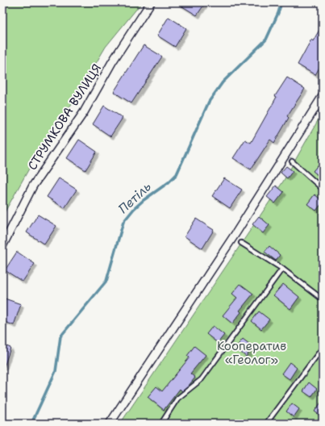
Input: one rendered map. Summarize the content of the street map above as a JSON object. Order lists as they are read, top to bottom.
{
  "streets": {
    "street": ["СТРУМКОВА ВУЛИЦЯ"]
  },
  "water": ["Петіль"],
  "parks": ["Кооператив «Геолог»"]
}
